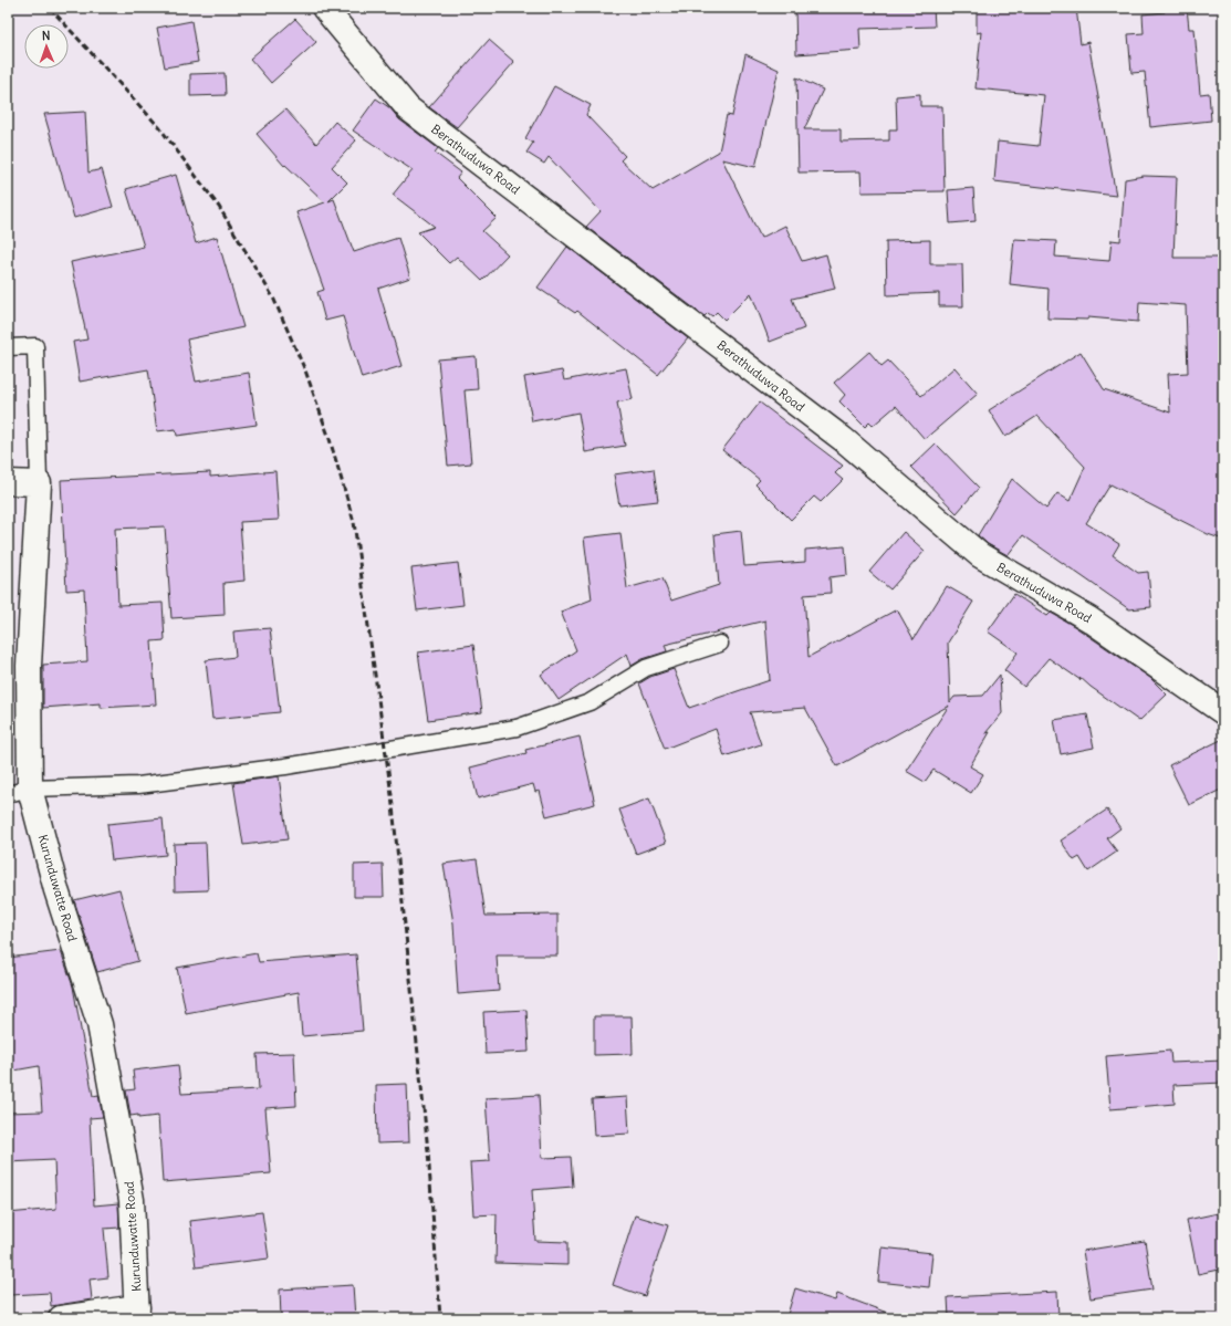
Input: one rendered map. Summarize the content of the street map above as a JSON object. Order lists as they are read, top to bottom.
{
  "streets": {
    "street": ["Berathuduwa Road", "Kurunduwatte Road"]
  },
  "north": "top"
}
